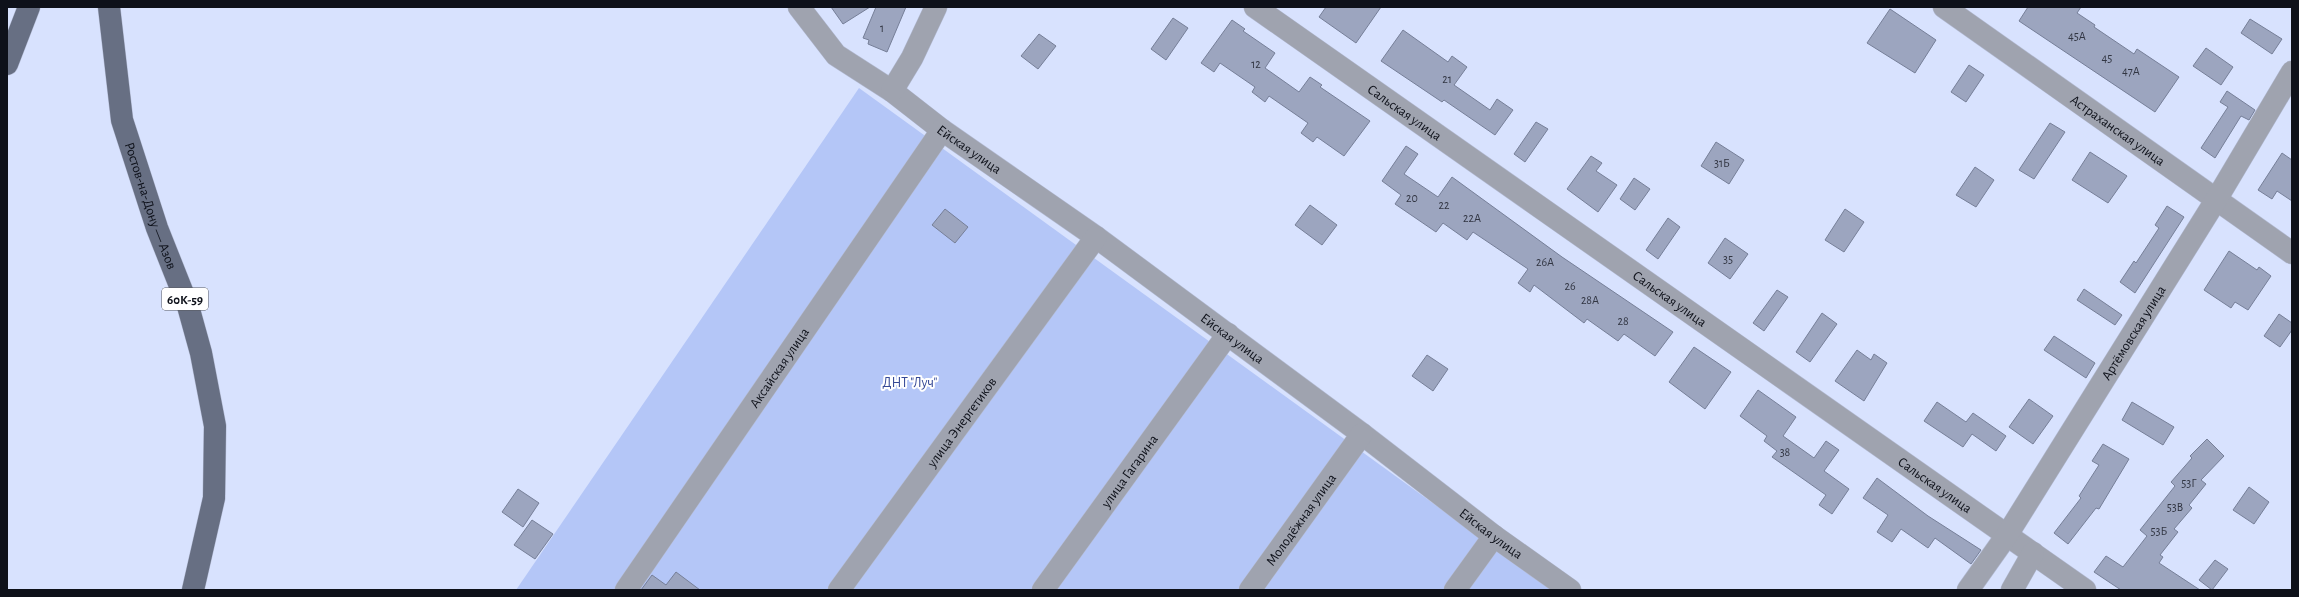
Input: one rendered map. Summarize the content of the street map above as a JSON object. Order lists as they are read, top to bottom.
{
  "streets": {
    "main road": ["Ростов-на-Дону — Азов", "60К-59"],
    "street": [
      "Сальская улица",
      "Астраханская улица",
      "Ейская улица",
      "Артёмовская улица",
      "Аксайская улица",
      "улица Энергетиков",
      "улица Гагарина",
      "Молодёжная улица"
    ]
  },
  "crossings": [
    ["Сальская улица", "Артёмовская улица"],
    ["Астраханская улица", "Артёмовская улица"],
    ["Ейская улица", "Аксайская улица"],
    ["Ейская улица", "улица Энергетиков"],
    ["Ейская улица", "улица Гагарина"],
    ["Ейская улица", "Молодёжная улица"]
  ],
  "parks": ["ДНТ \"Луч\""],
  "house_numbers": [
    "1",
    "45А",
    "45",
    "12",
    "47А",
    "21",
    "31Б",
    "20",
    "22",
    "22А",
    "35",
    "26А",
    "26",
    "28А",
    "28",
    "38",
    "53Г",
    "53В",
    "53Б"
  ]
}
